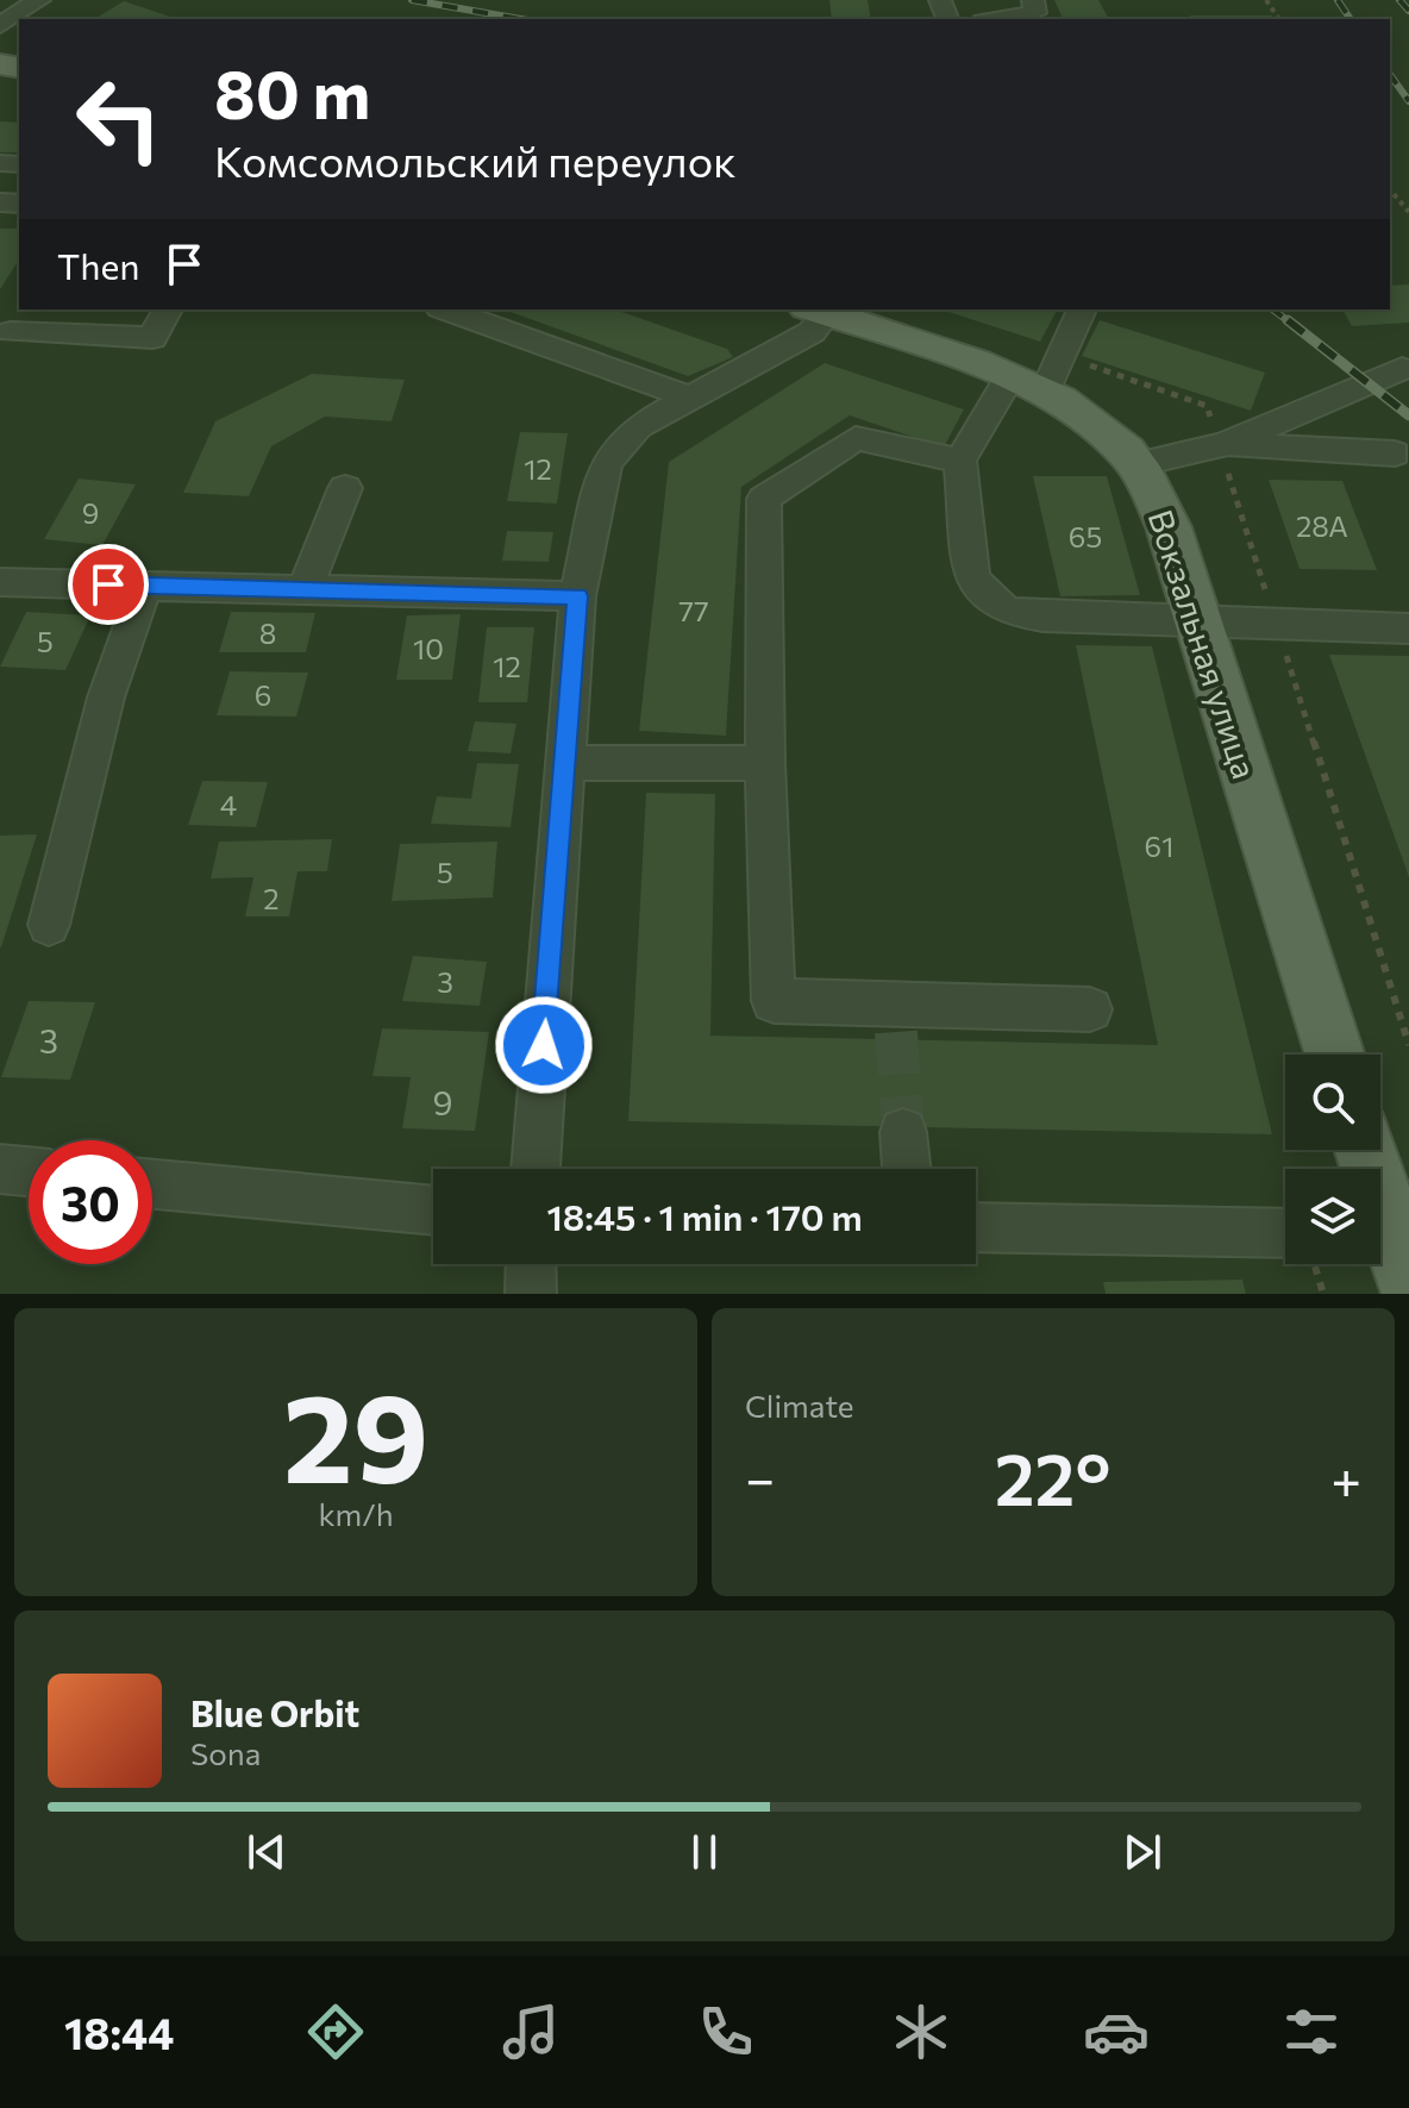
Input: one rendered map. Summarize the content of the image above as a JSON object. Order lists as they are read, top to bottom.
{
  "streets": {
    "main road": ["Вокзальная улица"]
  },
  "house_numbers": [
    "12",
    "9",
    "28А",
    "65",
    "77",
    "8",
    "5",
    "10",
    "12",
    "6",
    "4",
    "61",
    "5",
    "2",
    "3",
    "3",
    "9"
  ],
  "page": {
    "turn": ["80 m", "Комсомольский переулок"],
    "then": "Then",
    "limit": "30",
    "trip": "18:45 · 1 min · 170 m",
    "tile": [
      ["29", "km/h"],
      "Climate"
    ],
    "heat": ["−", "22°", "+"],
    "song": ["Blue Orbit", "Sona"],
    "tabs": "18:44"
  }
}
